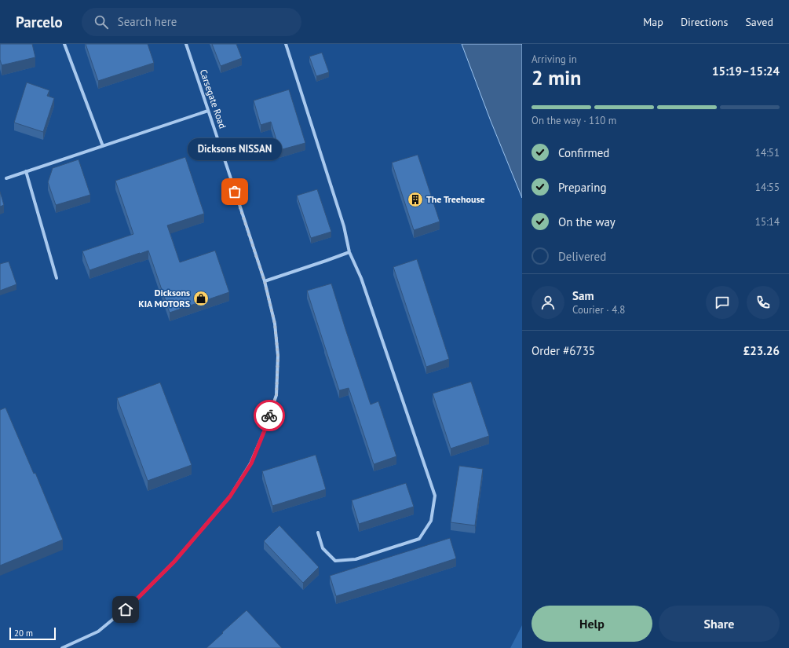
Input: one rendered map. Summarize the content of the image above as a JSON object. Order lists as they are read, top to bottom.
{
  "streets": {
    "street": ["Carsegate Road"]
  },
  "places": {
    "other": ["Dicksons NISSAN"],
    "building": ["The Treehouse"],
    "shop": ["Dicksons KIA MOTORS"]
  },
  "scale_bar": "20 m",
  "page": {
    "header": "Parcelo",
    "search": "Search here",
    "nav": ["Map", "Directions", "Saved"],
    "heading": ["2 min", "Arriving in", "15:19–15:24"],
    "panel": [
      "Sam",
      "Courier · 4.8",
      "Order #6735",
      "£23.26"
    ],
    "bar": "On the way · 110 m",
    "list": [
      ["Confirmed", "14:51"],
      ["Preparing", "14:55"],
      ["On the way", "15:14"],
      "Delivered"
    ],
    "bubble": "Dicksons NISSAN",
    "buttons": ["Help", "Share"],
    "scale": "20 m"
  }
}
